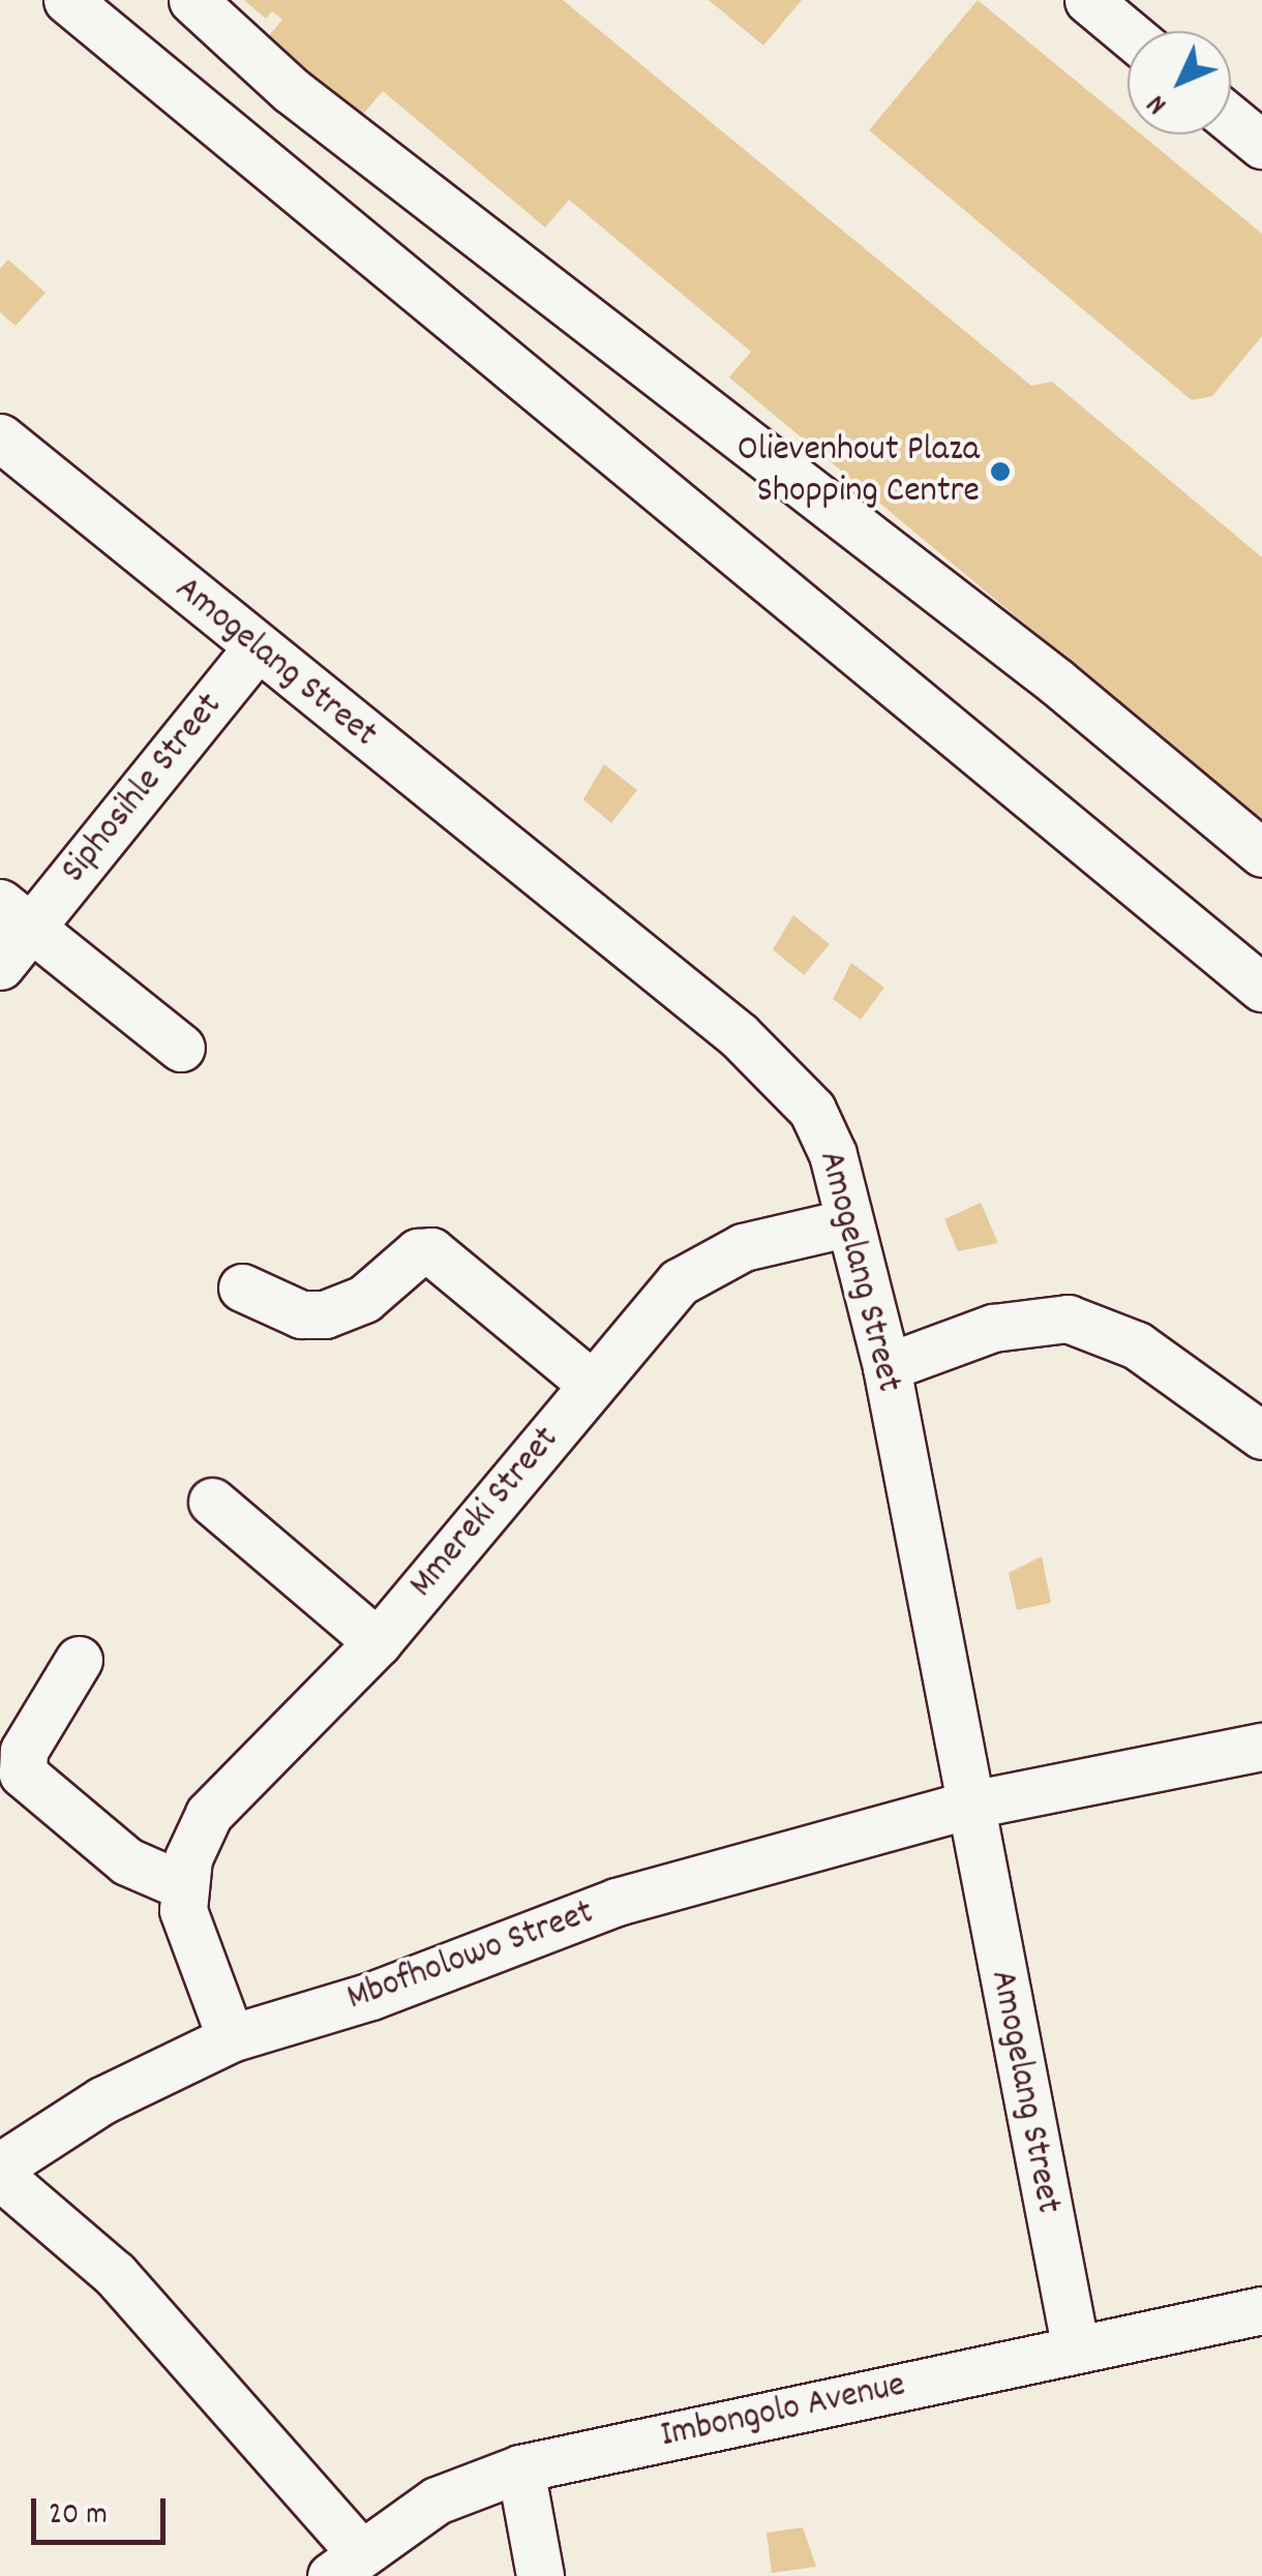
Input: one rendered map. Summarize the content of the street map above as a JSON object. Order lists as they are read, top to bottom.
{
  "streets": {
    "street": [
      "Amogelang Street",
      "Siphosihle Street",
      "Mmereki Street",
      "Mbofholowo Street",
      "Imbongolo Avenue"
    ]
  },
  "crossings": [
    ["Amogelang Street", "Siphosihle Street"],
    ["Amogelang Street", "Mmereki Street"],
    ["Amogelang Street", "Mbofholowo Street"],
    ["Amogelang Street", "Imbongolo Avenue"],
    ["Mmereki Street", "Mbofholowo Street"]
  ],
  "places": ["Olievenhout Plaza Shopping Centre"],
  "scale_bar": "20 m",
  "north": "bottom left"
}
